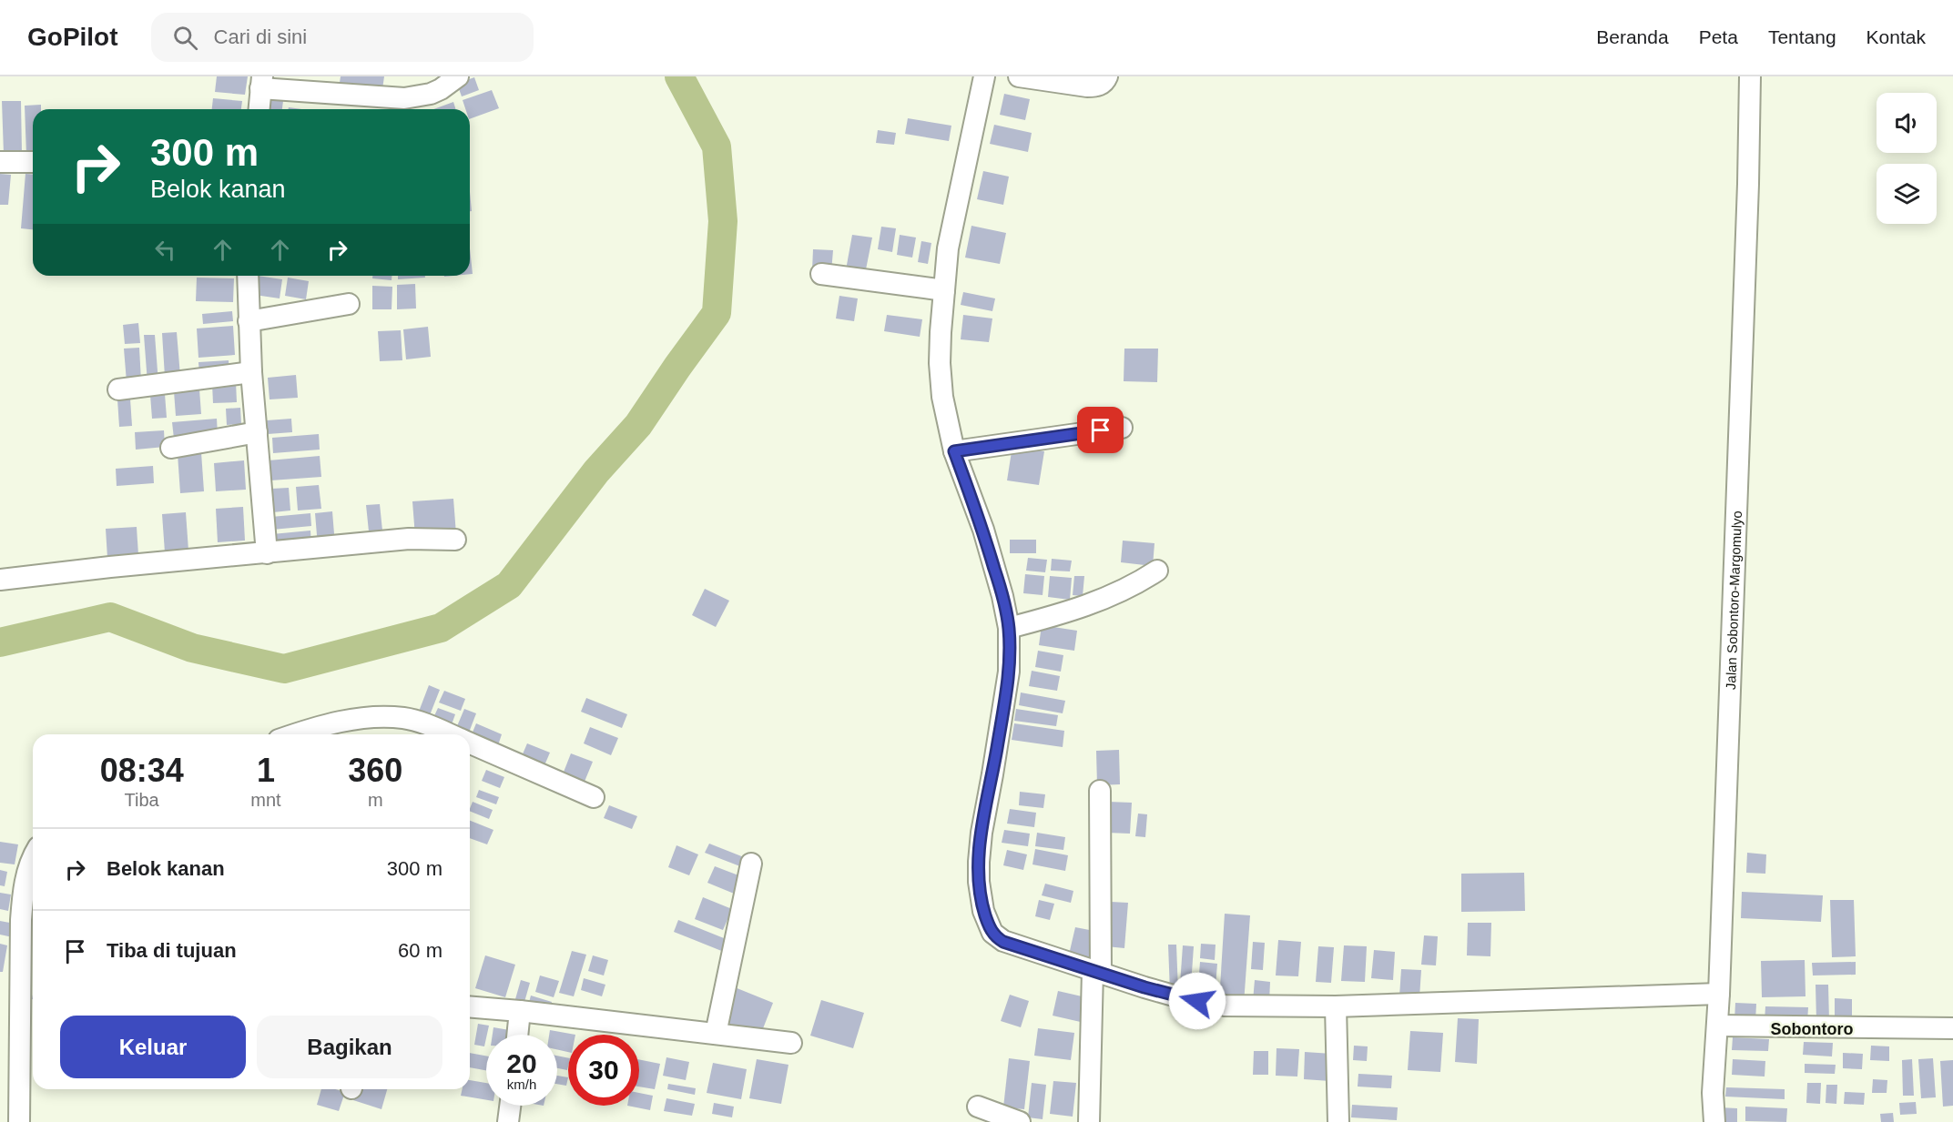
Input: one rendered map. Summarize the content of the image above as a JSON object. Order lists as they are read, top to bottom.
{
  "streets": {
    "street": ["Jalan Sobontoro-Margomulyo"]
  },
  "districts": ["Sobontoro"],
  "page": {
    "header": "GoPilot",
    "search": "Cari di sini",
    "nav": [
      "Beranda",
      "Peta",
      "Tentang",
      "Kontak"
    ],
    "turn": ["300 m", "Belok kanan"],
    "eta": [
      "08:34",
      "Tiba",
      "1",
      "mnt",
      "360",
      "m"
    ],
    "list": [
      {
        "name": "Belok kanan",
        "value": "300 m"
      },
      {
        "name": "Tiba di tujuan",
        "value": "60 m"
      }
    ],
    "buttons": ["Keluar", "Bagikan"],
    "speed": "20 km/h",
    "limit": "30"
  }
}
